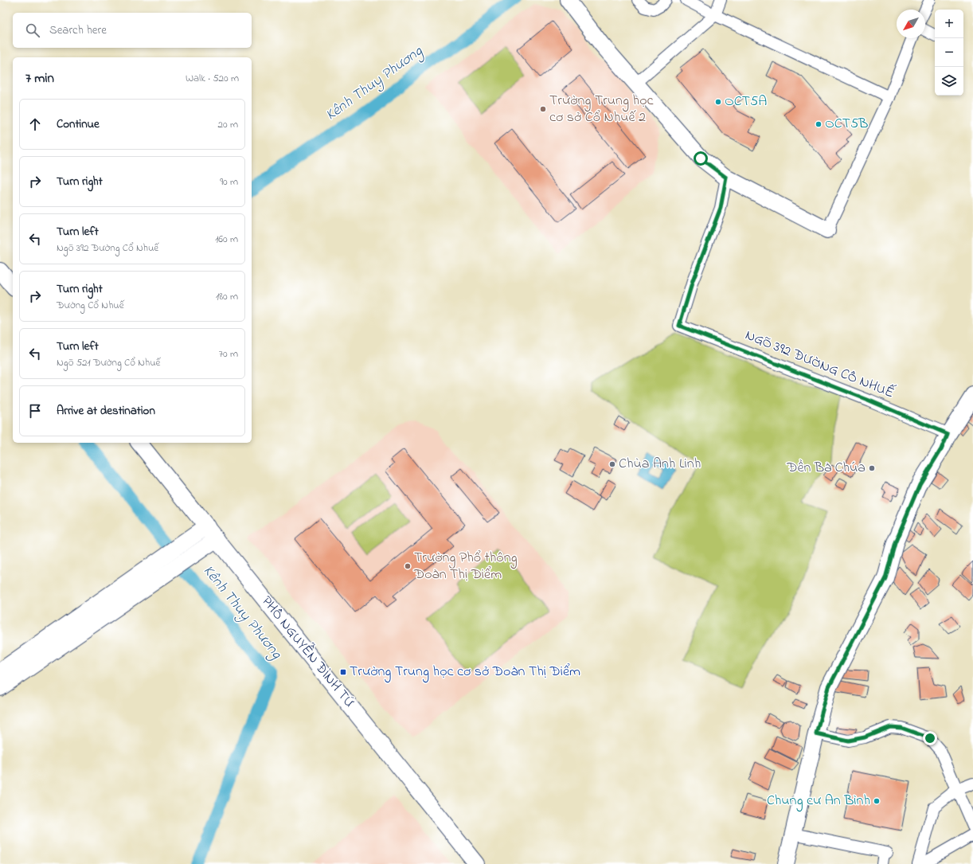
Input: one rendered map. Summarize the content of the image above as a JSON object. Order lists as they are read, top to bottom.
{
  "streets": {
    "street": ["NGÕ 392 ĐƯỜNG CỔ NHUẾ", "PHỐ NGUYỄN ĐÌNH TỨ"]
  },
  "water": ["Kênh Thuỵ Phương"],
  "places": {
    "other": [
      "OCT5A",
      "Trường Trung học cơ sở Cổ Nhuế 2",
      "OCT5B",
      "Chùa Anh Linh",
      "Đền Bà Chúa",
      "Trường Phổ thông Đoàn Thị Điểm",
      "Chung cư An Bình"
    ],
    "transit": ["Trường Trung học cơ sở Đoàn Thị Điểm"]
  },
  "north": "bottom left",
  "page": {
    "map_buttons": ["+", "−"],
    "search": "Search here",
    "heading": ["7 min", "Walk · 520 m"],
    "list": [
      ["Continue", "20 m"],
      ["Turn right", "90 m"],
      ["Turn left", "Ngõ 392 Đường Cổ Nhuế", "160 m"],
      ["Turn right", "Đường Cổ Nhuế", "180 m"],
      ["Turn left", "Ngõ 521 Đường Cổ Nhuế", "70 m"],
      "Arrive at destination"
    ]
  }
}
